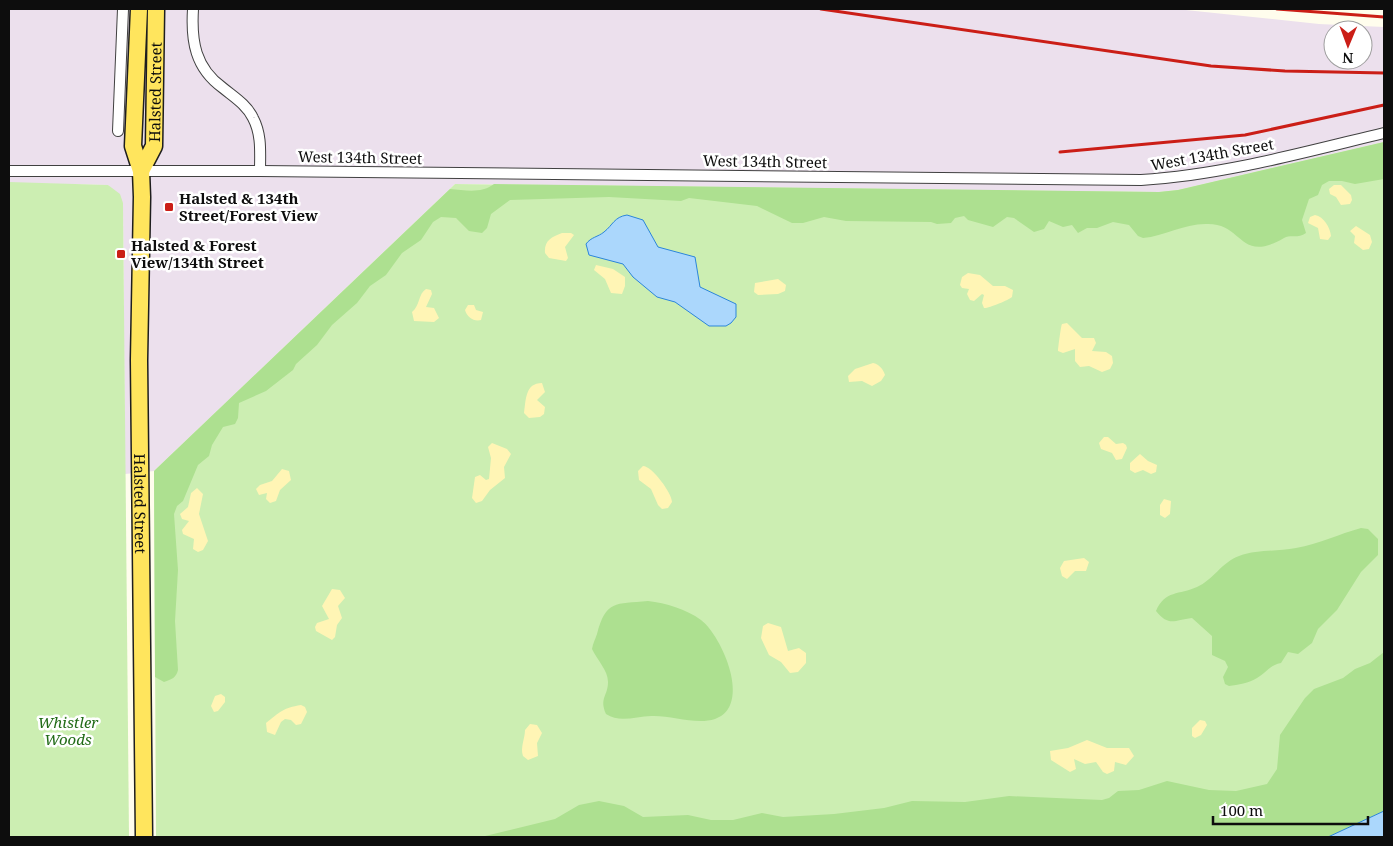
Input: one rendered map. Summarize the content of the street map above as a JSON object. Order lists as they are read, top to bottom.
{
  "streets": {
    "main road": ["Halsted Street"],
    "street": ["West 134th Street"]
  },
  "crossings": [
    ["Halsted Street", "West 134th Street"]
  ],
  "parks": ["Whistler Woods"],
  "places": {
    "transit": ["Halsted & 134th Street/Forest View", "Halsted & Forest View/134th Street"]
  },
  "scale_bar": "100 m",
  "north": "bottom"
}
